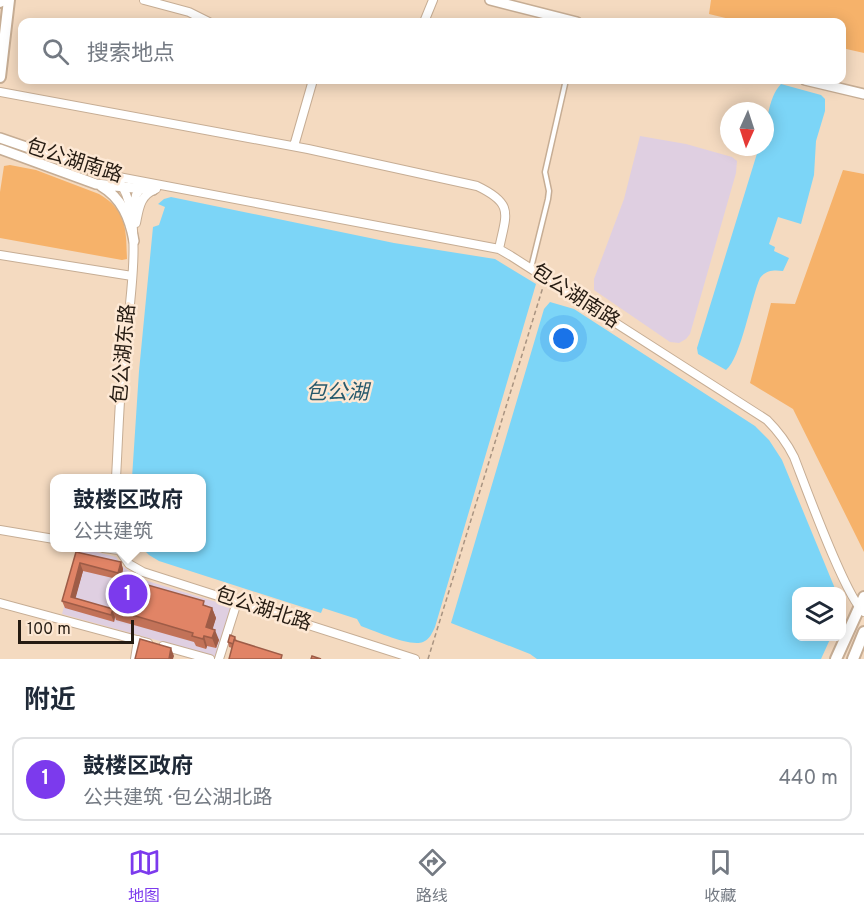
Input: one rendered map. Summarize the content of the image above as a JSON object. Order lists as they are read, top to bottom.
{
  "streets": {
    "street": ["包公湖南路", "包公湖东路", "包公湖北路"]
  },
  "water": ["包公湖"],
  "scale_bar": "100 m",
  "north": "bottom",
  "page": {
    "search": "搜索地点",
    "popup": ["鼓楼区政府", "公共建筑"],
    "pins": "1",
    "scale": "100 m",
    "heading": "附近",
    "list": [
      {
        "mark": "1",
        "name": "鼓楼区政府",
        "note": "公共建筑 · 包公湖北路",
        "value": "440 m"
      }
    ],
    "nav": ["地图", "路线", "收藏"]
  }
}
